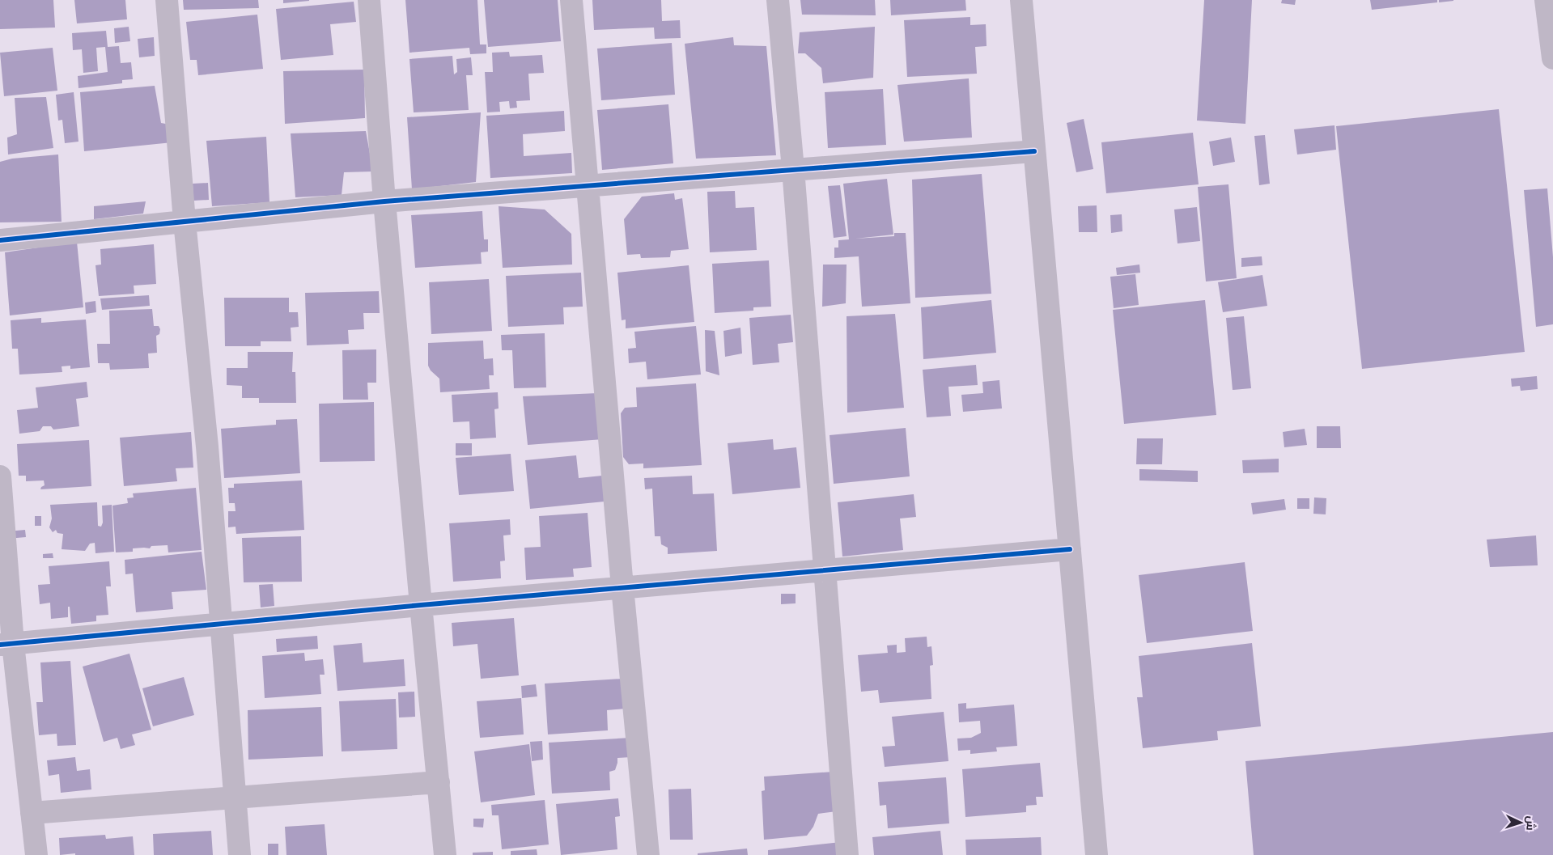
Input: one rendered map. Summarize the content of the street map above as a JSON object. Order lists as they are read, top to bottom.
{
  "north": "right"
}
